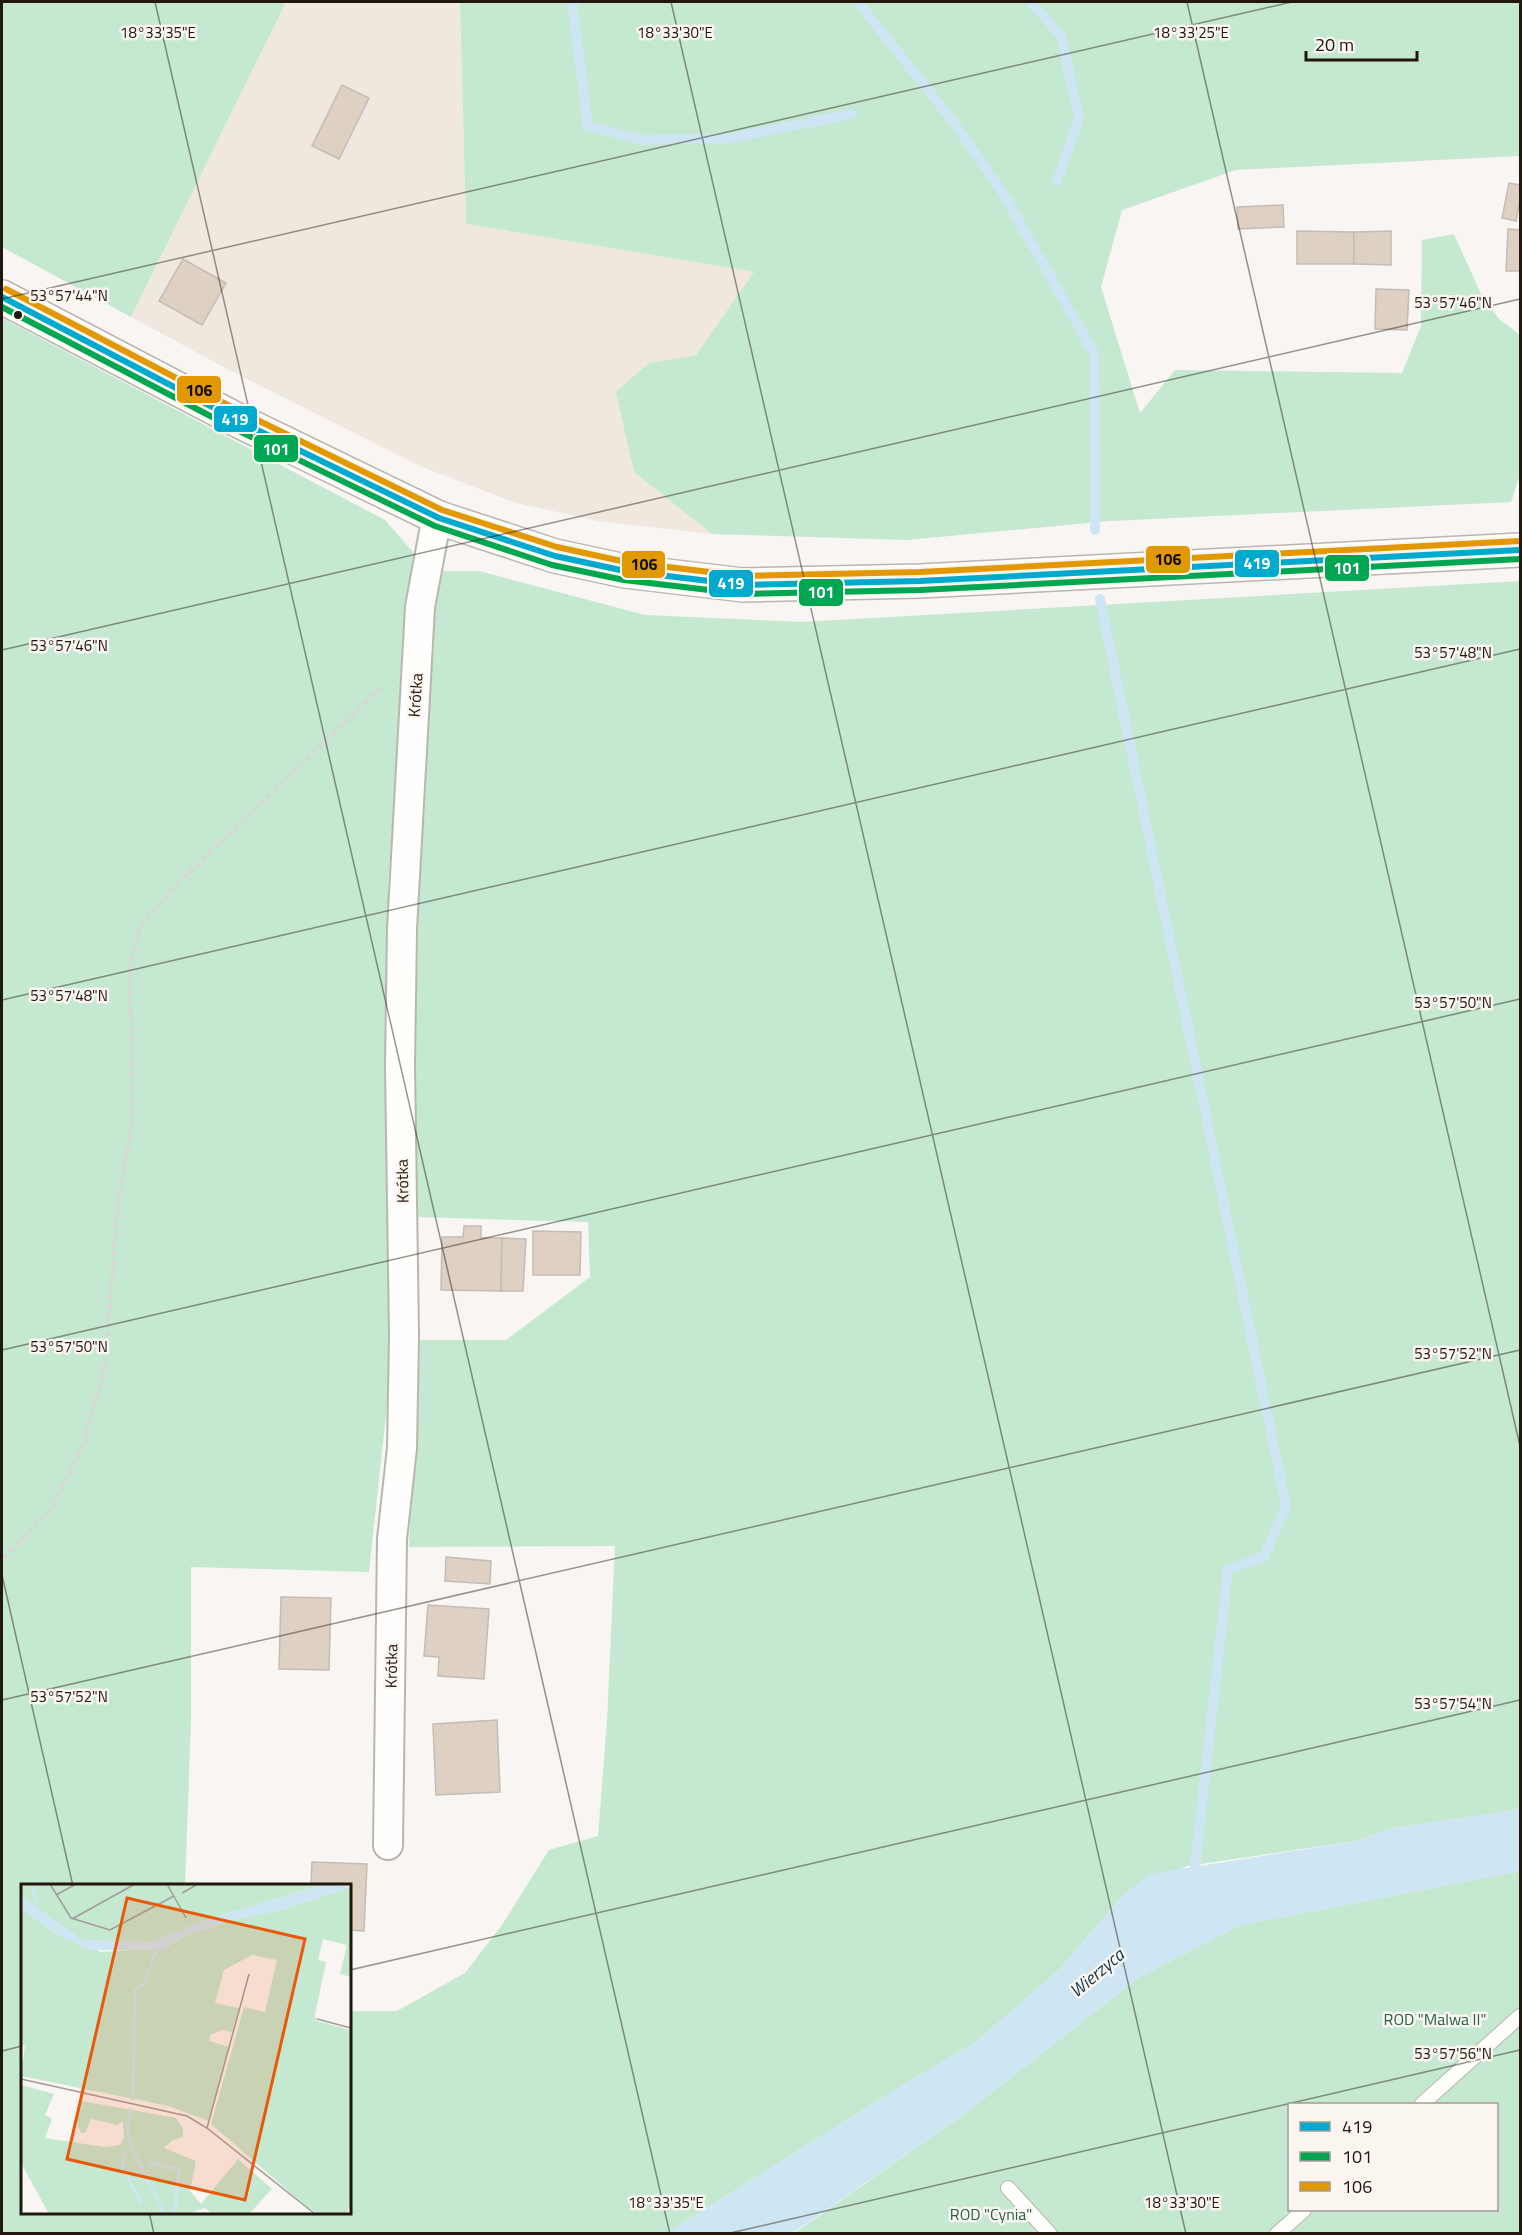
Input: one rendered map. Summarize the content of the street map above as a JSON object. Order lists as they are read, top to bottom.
{
  "streets": {
    "street": ["Krótka"]
  },
  "water": ["Wierzyca"],
  "parks": ["ROD \"Malwa II\"", "ROD \"Cynia\""],
  "lines": ["transit line 106", "transit line 419", "transit line 101"],
  "legend": ["419", "101", "106"],
  "scale_bar": "20 m",
  "coordinates": [
    "18°33'35\"E",
    "18°33'30\"E",
    "18°33'25\"E",
    "53°57'44\"N",
    "53°57'46\"N",
    "53°57'48\"N",
    "53°57'50\"N",
    "53°57'52\"N",
    "53°57'54\"N",
    "53°57'56\"N"
  ]
}
